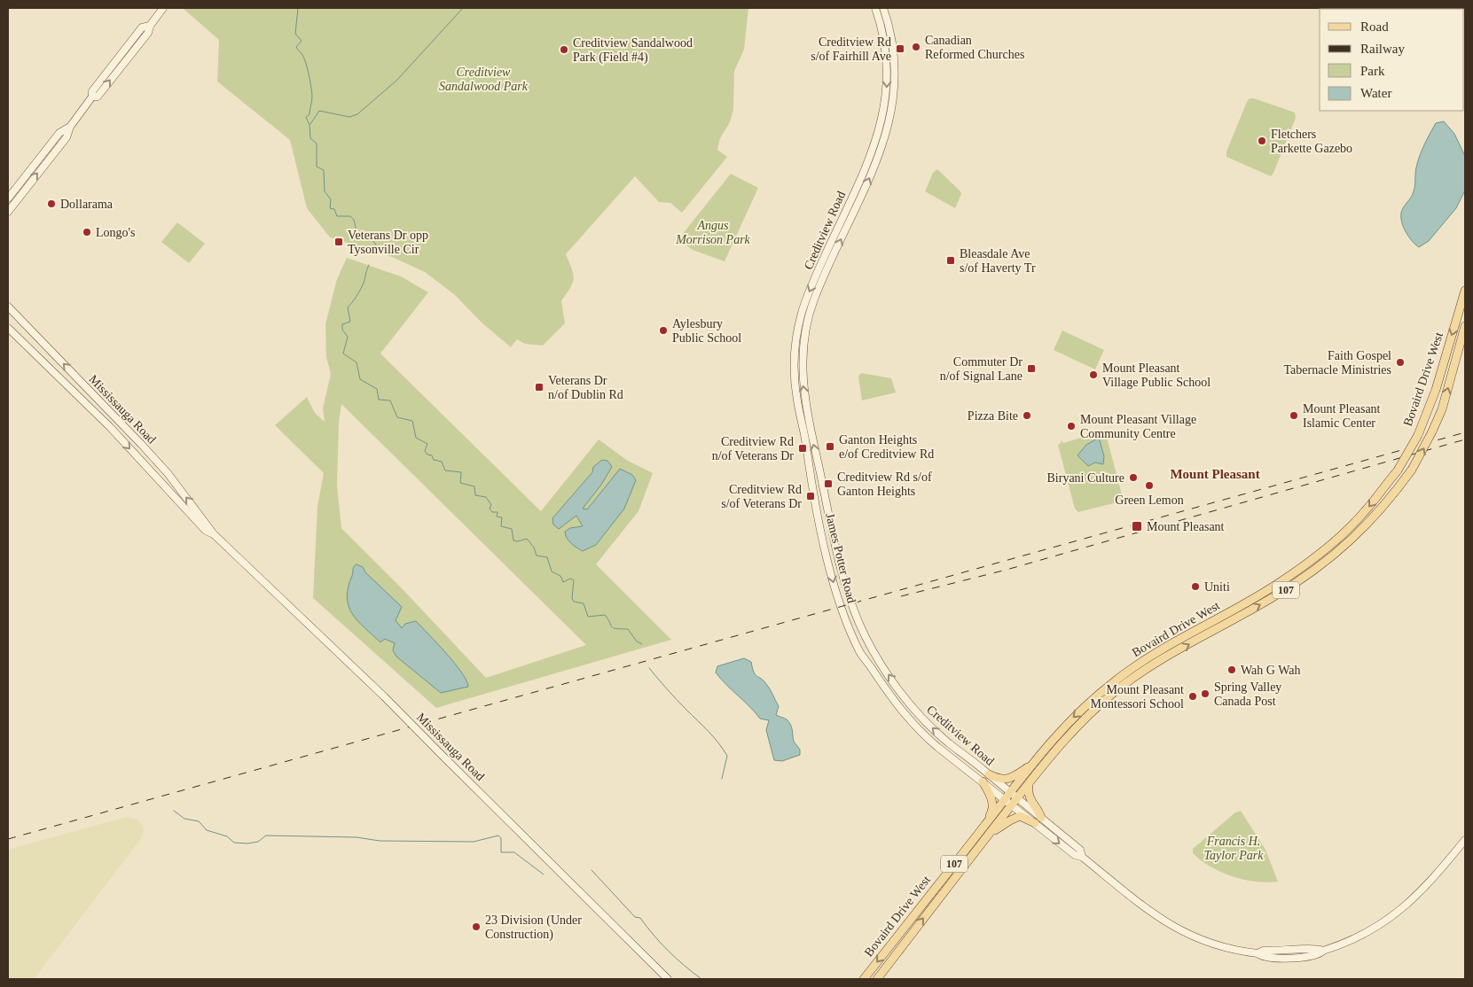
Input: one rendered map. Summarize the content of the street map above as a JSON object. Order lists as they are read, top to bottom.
{
  "streets": {
    "main road": [
      "Creditview Road",
      "Bovaird Drive West",
      "Mississauga Road",
      "James Potter Road",
      "107"
    ]
  },
  "crossings": [
    ["Creditview Road", "Bovaird Drive West"],
    ["Creditview Road", "James Potter Road"]
  ],
  "districts": ["Mount Pleasant"],
  "parks": ["Creditview Sandalwood Park", "Angus Morrison Park", "Francis H. Taylor Park"],
  "places": {
    "other": [
      "Canadian Reformed Churches",
      "Creditview Sandalwood Park (Field #4)",
      "Fletchers Parkette Gazebo",
      "Dollarama",
      "Longo's",
      "Aylesbury Public School",
      "Faith Gospel Tabernacle Ministries",
      "Mount Pleasant Village Public School",
      "Pizza Bite",
      "Mount Pleasant Islamic Center",
      "Mount Pleasant Village Community Centre",
      "Biryani Culture",
      "Green Lemon",
      "Uniti",
      "Wah G Wah",
      "Spring Valley Canada Post",
      "Mount Pleasant Montessori School",
      "23 Division (Under Construction)"
    ],
    "transit": [
      "Creditview Rd s/of Fairhill Ave",
      "Veterans Dr opp Tysonville Cir",
      "Bleasdale Ave s/of Haverty Tr",
      "Commuter Dr n/of Signal Lane",
      "Veterans Dr n/of Dublin Rd",
      "Ganton Heights e/of Creditview Rd",
      "Creditview Rd n/of Veterans Dr",
      "Creditview Rd s/of Ganton Heights",
      "Creditview Rd s/of Veterans Dr",
      "Mount Pleasant"
    ]
  },
  "legend": [
    "Road",
    "Railway",
    "Park",
    "Water"
  ]
}
